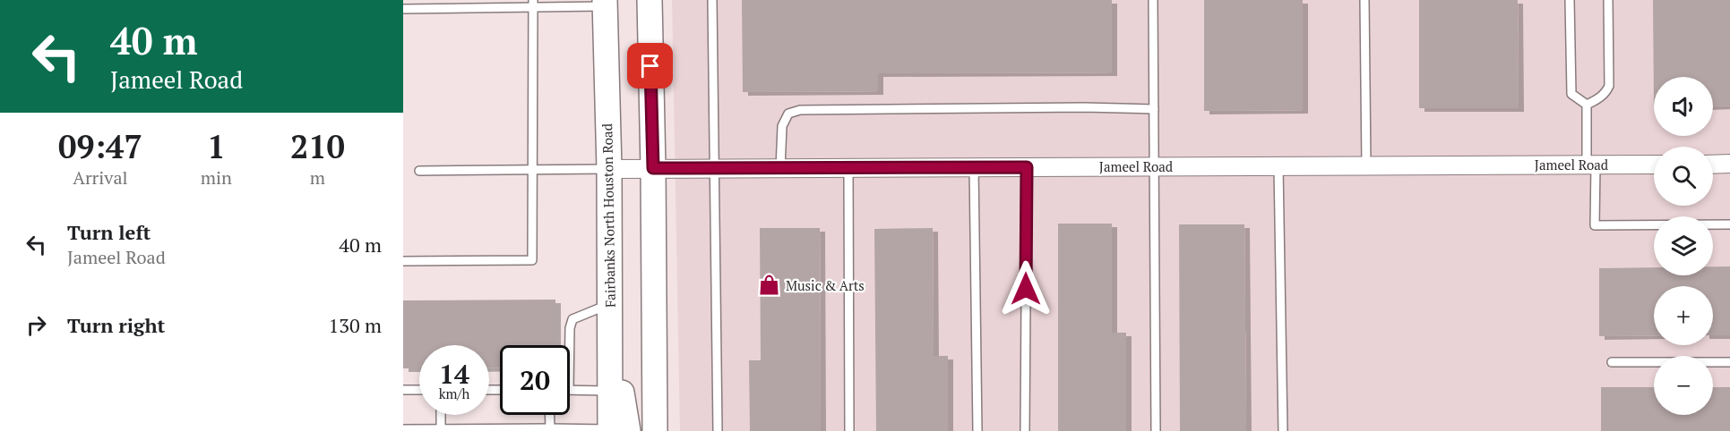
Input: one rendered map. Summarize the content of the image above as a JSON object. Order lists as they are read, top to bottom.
{
  "streets": {
    "main road": ["Fairbanks North Houston Road"],
    "street": ["Jameel Road"]
  },
  "crossings": [
    ["Jameel Road", "Fairbanks North Houston Road"]
  ],
  "places": {
    "shop": ["Music & Arts"]
  },
  "page": {
    "turn": ["40 m", "Jameel Road"],
    "map_buttons": ["+", "−"],
    "eta": [
      "09:47",
      "Arrival",
      "1",
      "min",
      "210",
      "m"
    ],
    "list": [
      {
        "name": "Turn left",
        "note": "Jameel Road",
        "value": "40 m"
      },
      {
        "name": "Turn right",
        "value": "130 m"
      }
    ],
    "speed": "14 km/h",
    "limit": "20"
  }
}
